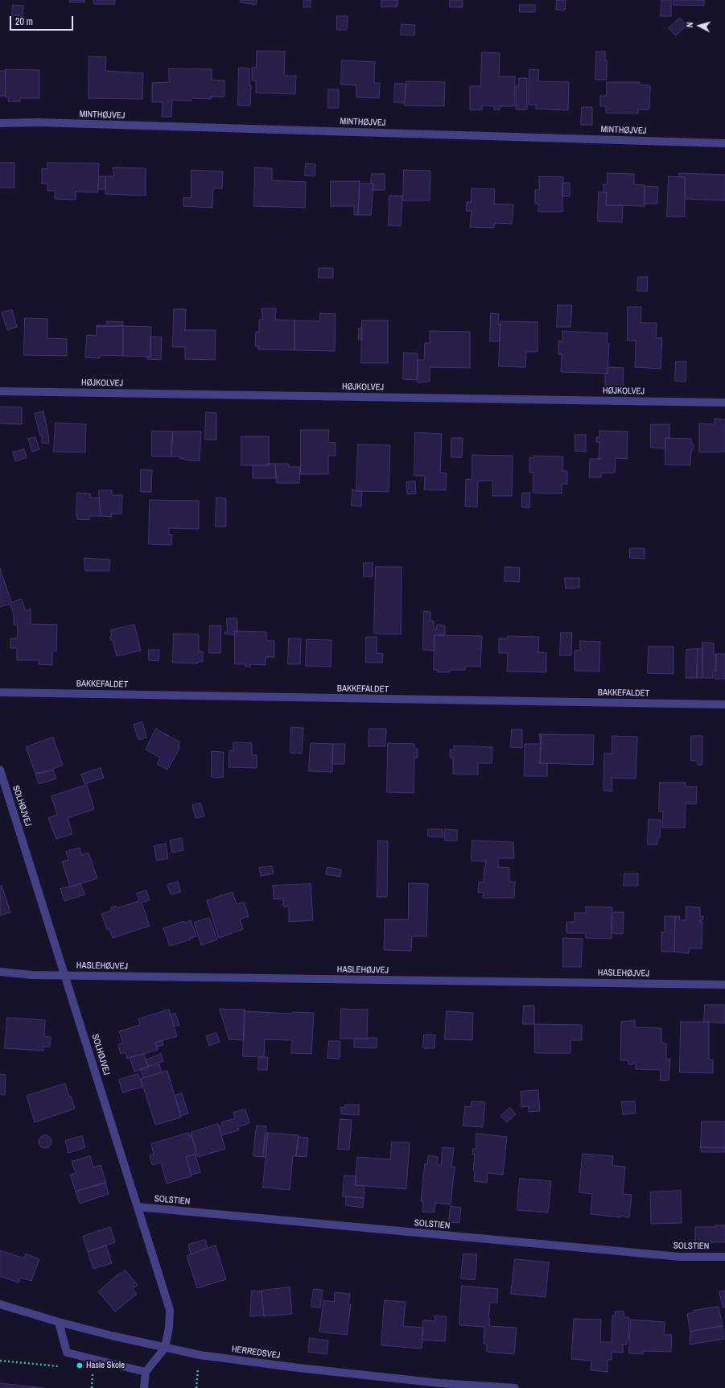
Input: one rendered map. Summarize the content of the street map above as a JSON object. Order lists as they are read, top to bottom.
{
  "streets": {
    "street": [
      "MINTHØJVEJ",
      "HØJKOLVEJ",
      "BAKKEFALDET",
      "SOLHØJVEJ",
      "HASLEHØJVEJ",
      "SOLSTIEN",
      "HERREDSVEJ"
    ]
  },
  "crossings": [
    ["SOLHØJVEJ", "HASLEHØJVEJ"],
    ["SOLHØJVEJ", "SOLSTIEN"],
    ["SOLHØJVEJ", "HERREDSVEJ"]
  ],
  "places": ["Hasle Skole"],
  "scale_bar": "20 m",
  "north": "left"
}
